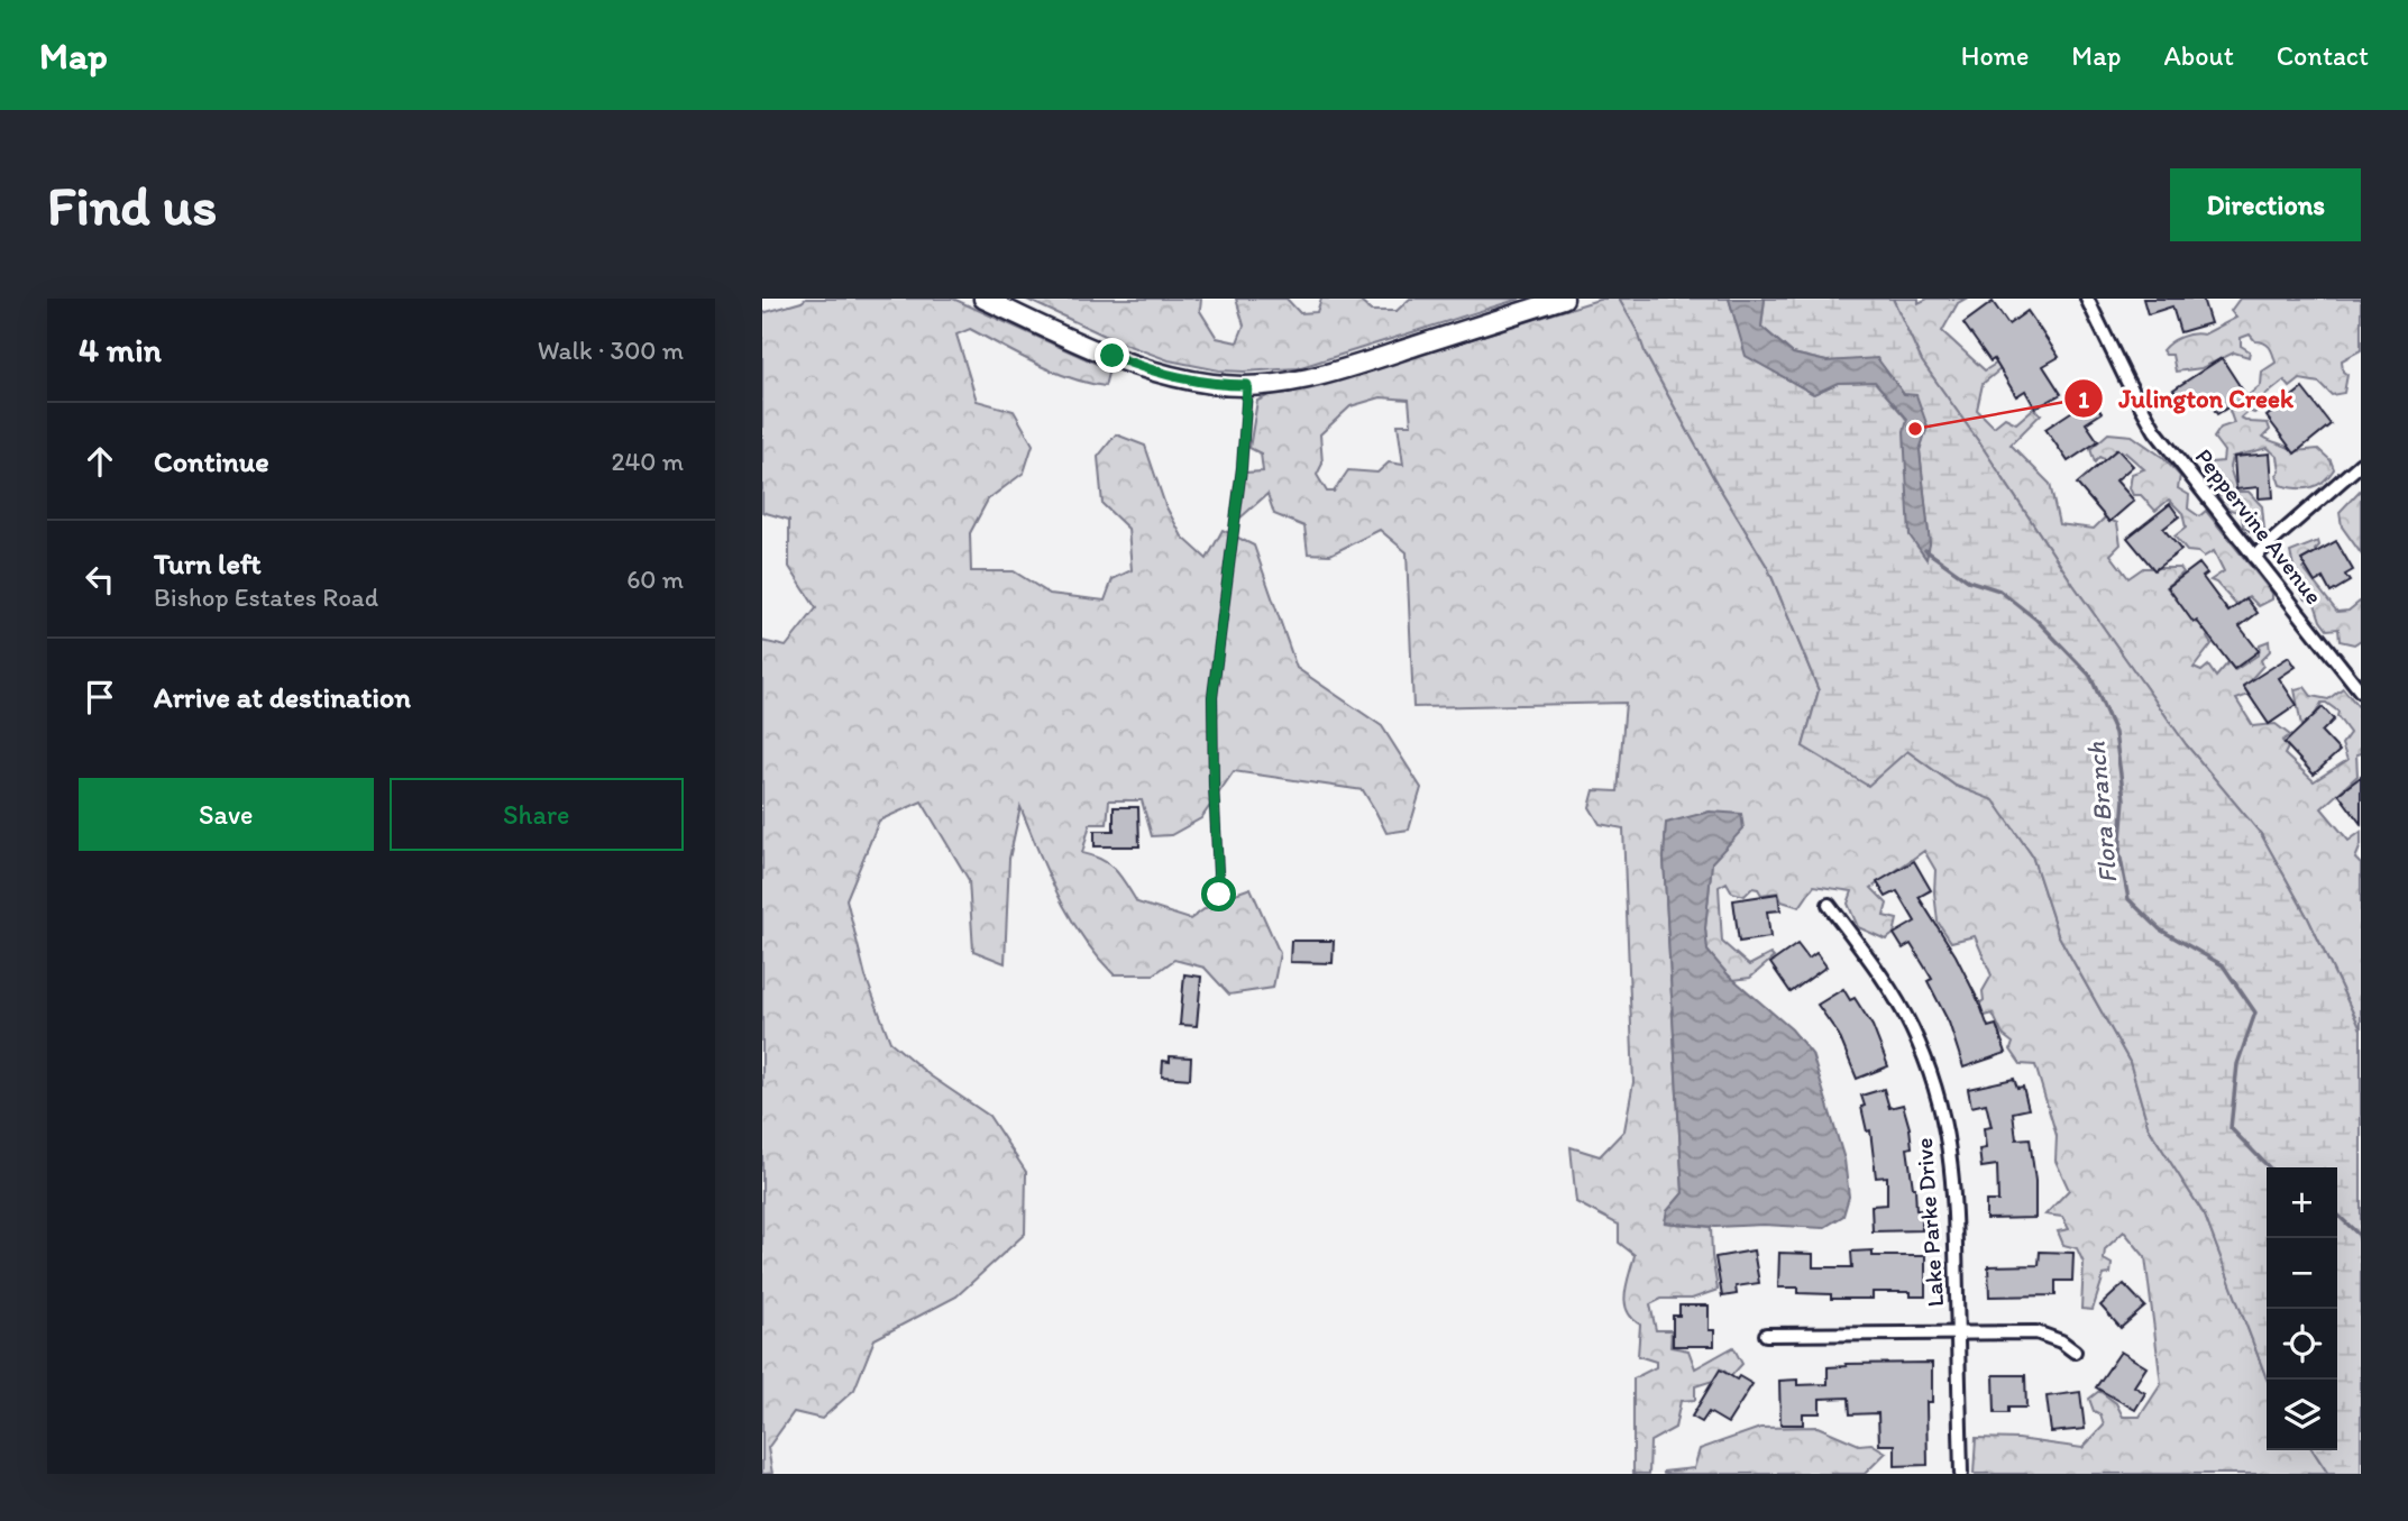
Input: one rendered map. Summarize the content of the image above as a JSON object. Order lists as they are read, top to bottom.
{
  "streets": {
    "street": ["Peppervine Avenue", "Lake Parke Drive"]
  },
  "water": ["Flora Branch"],
  "places": ["Julington Creek"],
  "page": {
    "header": "Map",
    "nav": [
      "Home",
      "Map",
      "About",
      "Contact"
    ],
    "buttons": [
      "Directions",
      ["Save", "Share"]
    ],
    "title": "Find us",
    "heading": ["4 min", "Walk · 300 m"],
    "list": [
      ["Continue", "240 m"],
      ["Turn left", "Bishop Estates Road", "60 m"],
      "Arrive at destination"
    ],
    "map_buttons": ["+", "−"]
  }
}
